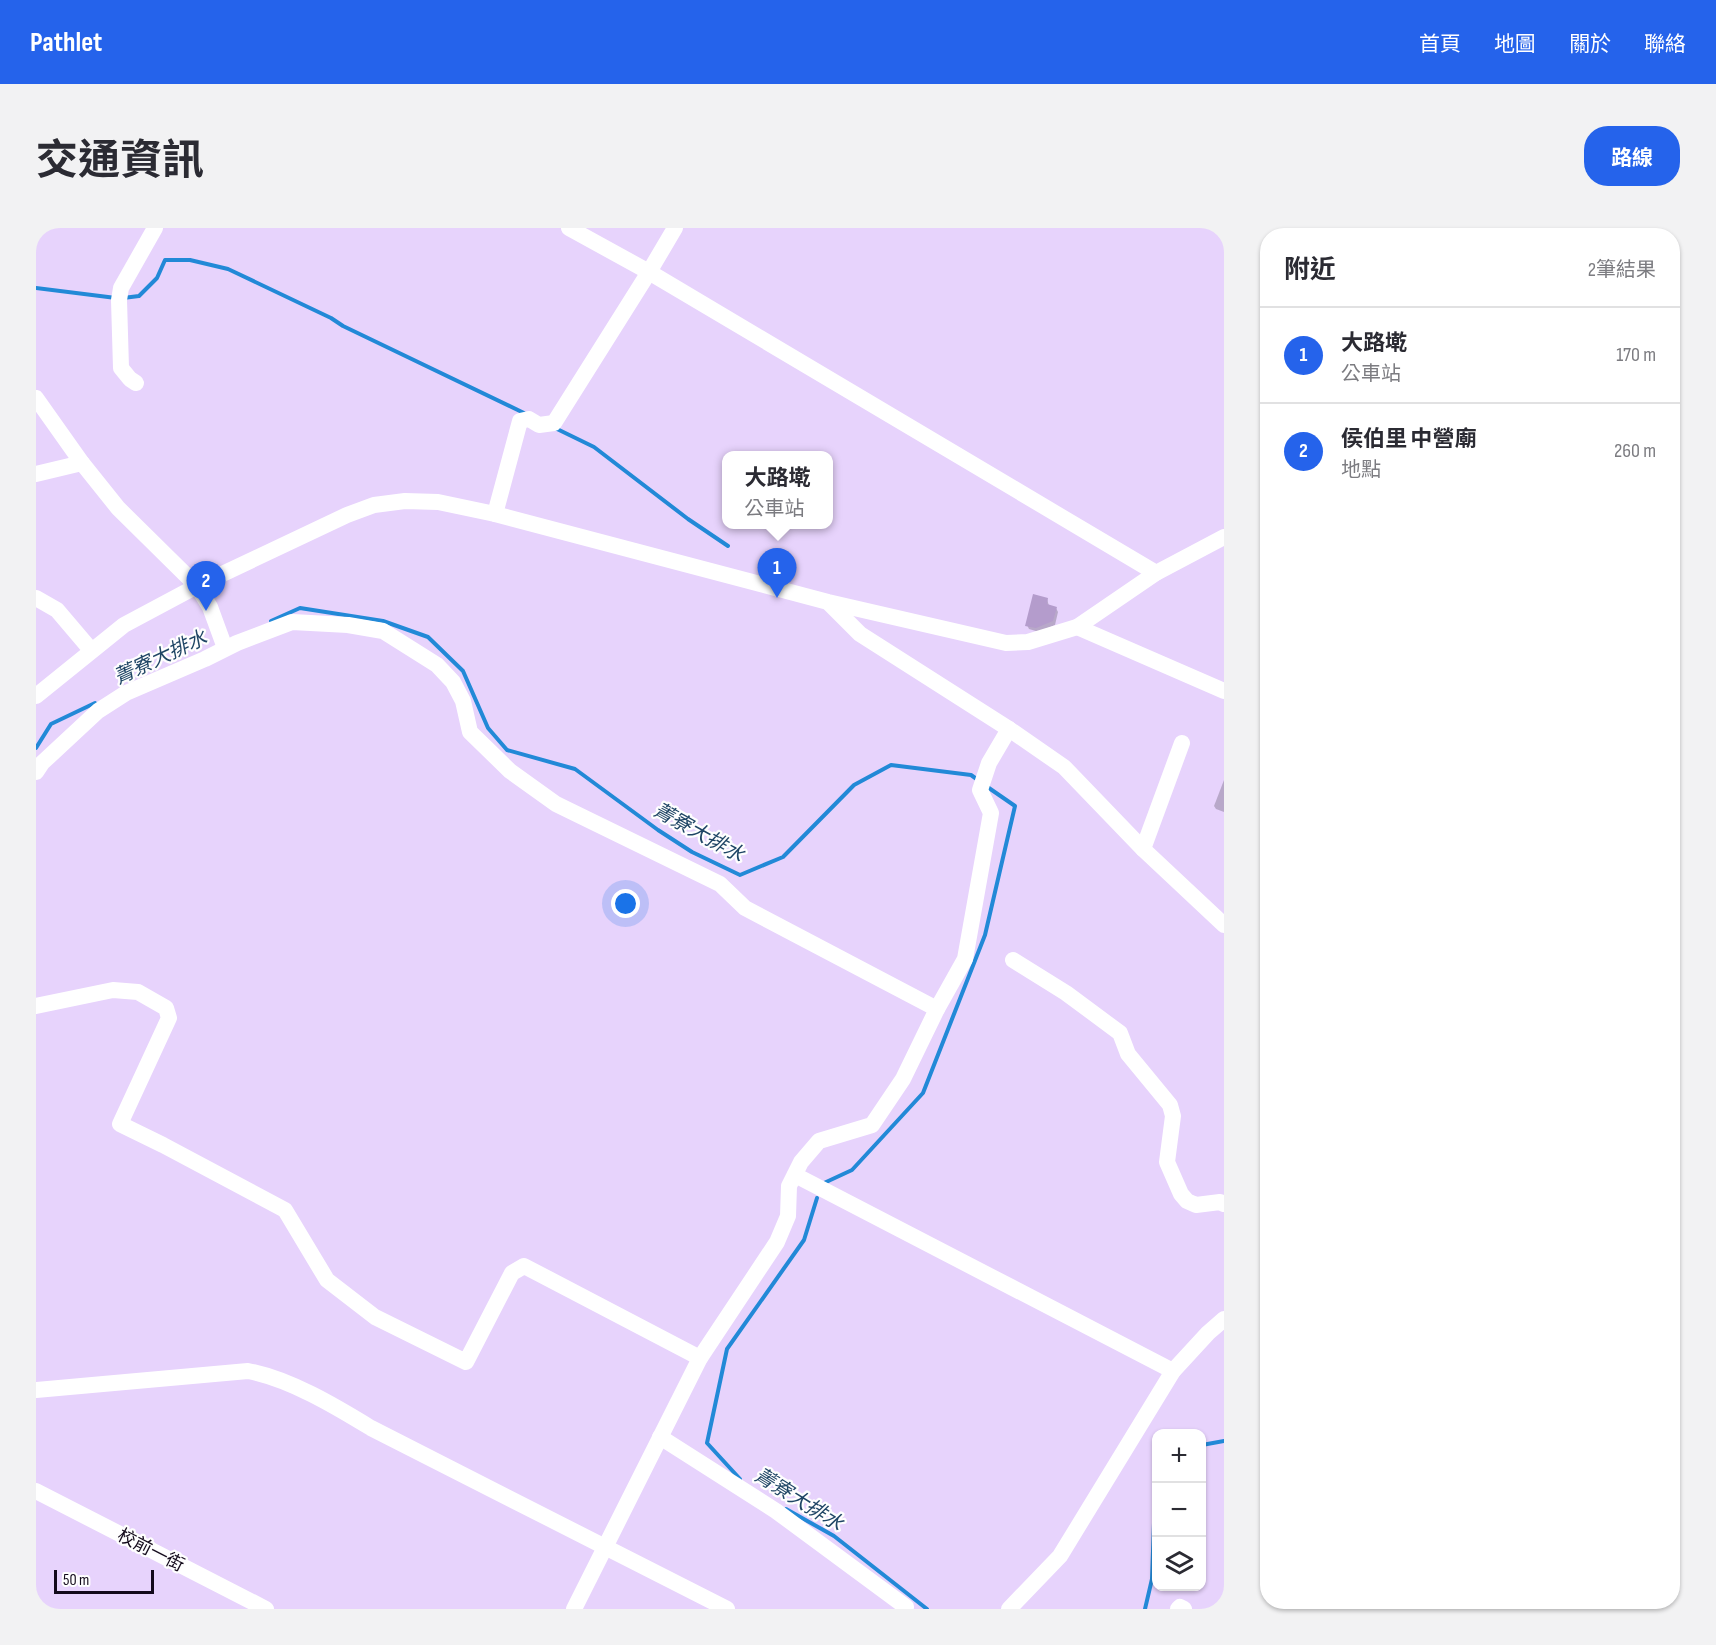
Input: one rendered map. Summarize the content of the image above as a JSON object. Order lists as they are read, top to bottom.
{
  "streets": {
    "street": ["校前一街"]
  },
  "water": ["菁寮大排水"],
  "scale_bar": "50 m",
  "page": {
    "header": "Pathlet",
    "nav": [
      "首頁",
      "地圖",
      "關於",
      "聯絡"
    ],
    "title": "交通資訊",
    "buttons": "路線",
    "heading": ["附近", "2筆結果"],
    "list": [
      {
        "mark": "1",
        "name": "大路墘",
        "note": "公車站",
        "value": "170 m"
      },
      {
        "mark": "2",
        "name": "侯伯里 中營廟",
        "note": "地點",
        "value": "260 m"
      }
    ],
    "popup": ["大路墘", "公車站"],
    "pins": ["1", "2"],
    "map_buttons": ["+", "−"],
    "scale": "50 m"
  }
}
